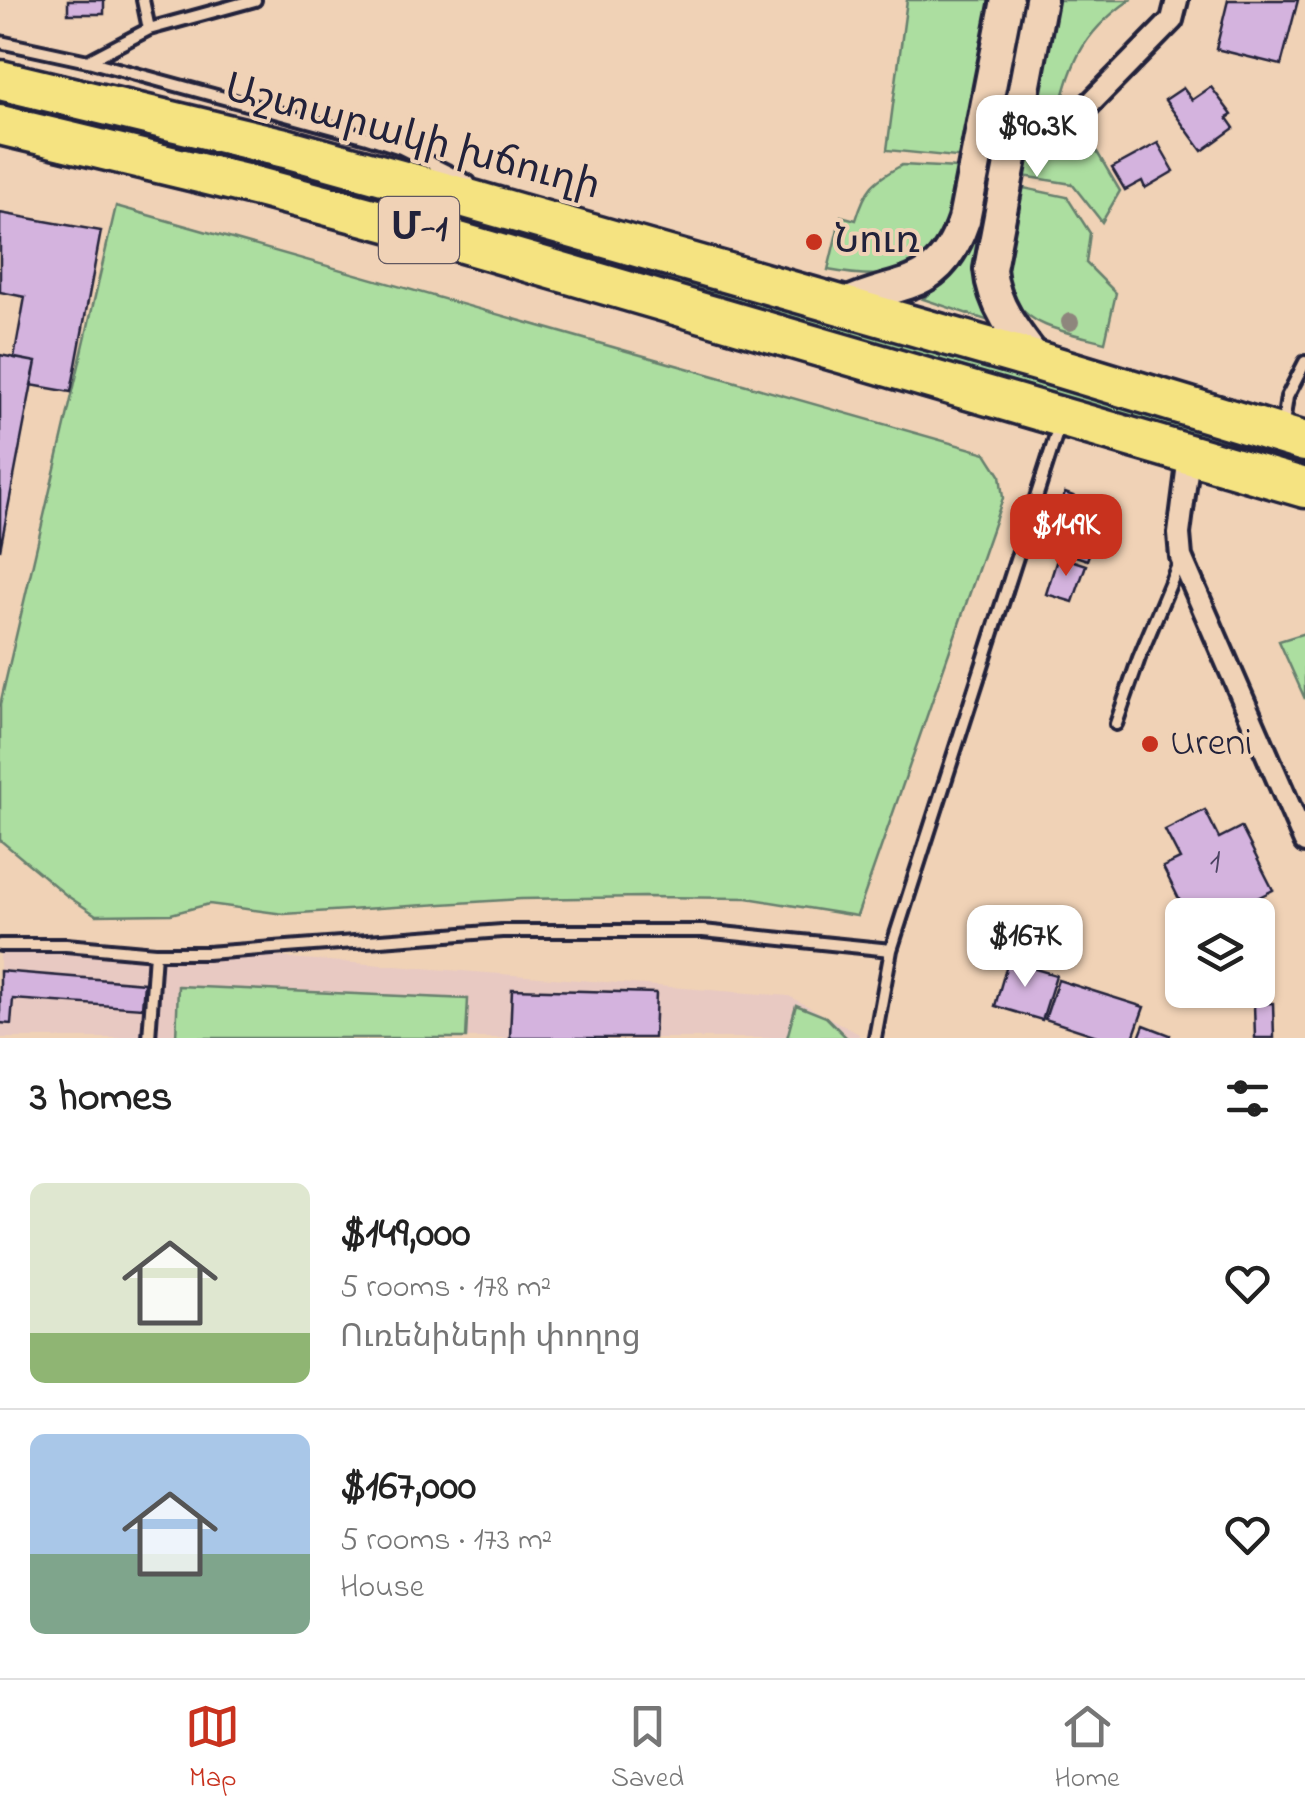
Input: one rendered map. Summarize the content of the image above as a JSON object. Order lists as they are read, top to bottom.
{
  "streets": {
    "highway": ["Աշտարակի խճուղի", "Մ-1"]
  },
  "crossings": [
    ["Աշտարակի խճուղի", "Մ-1"]
  ],
  "places": ["Նուռ", "Ureni"],
  "house_numbers": ["1"],
  "page": {
    "price": ["$90.3K", "$149K", "$167K"],
    "heading": "3 homes",
    "list": [
      {
        "name": "$149,000",
        "note": "5 rooms · 178 m² · Ուռենիների փողոց"
      },
      {
        "name": "$167,000",
        "note": "5 rooms · 173 m² · House"
      }
    ],
    "tabs": ["Map", "Saved", "Home"]
  }
}
